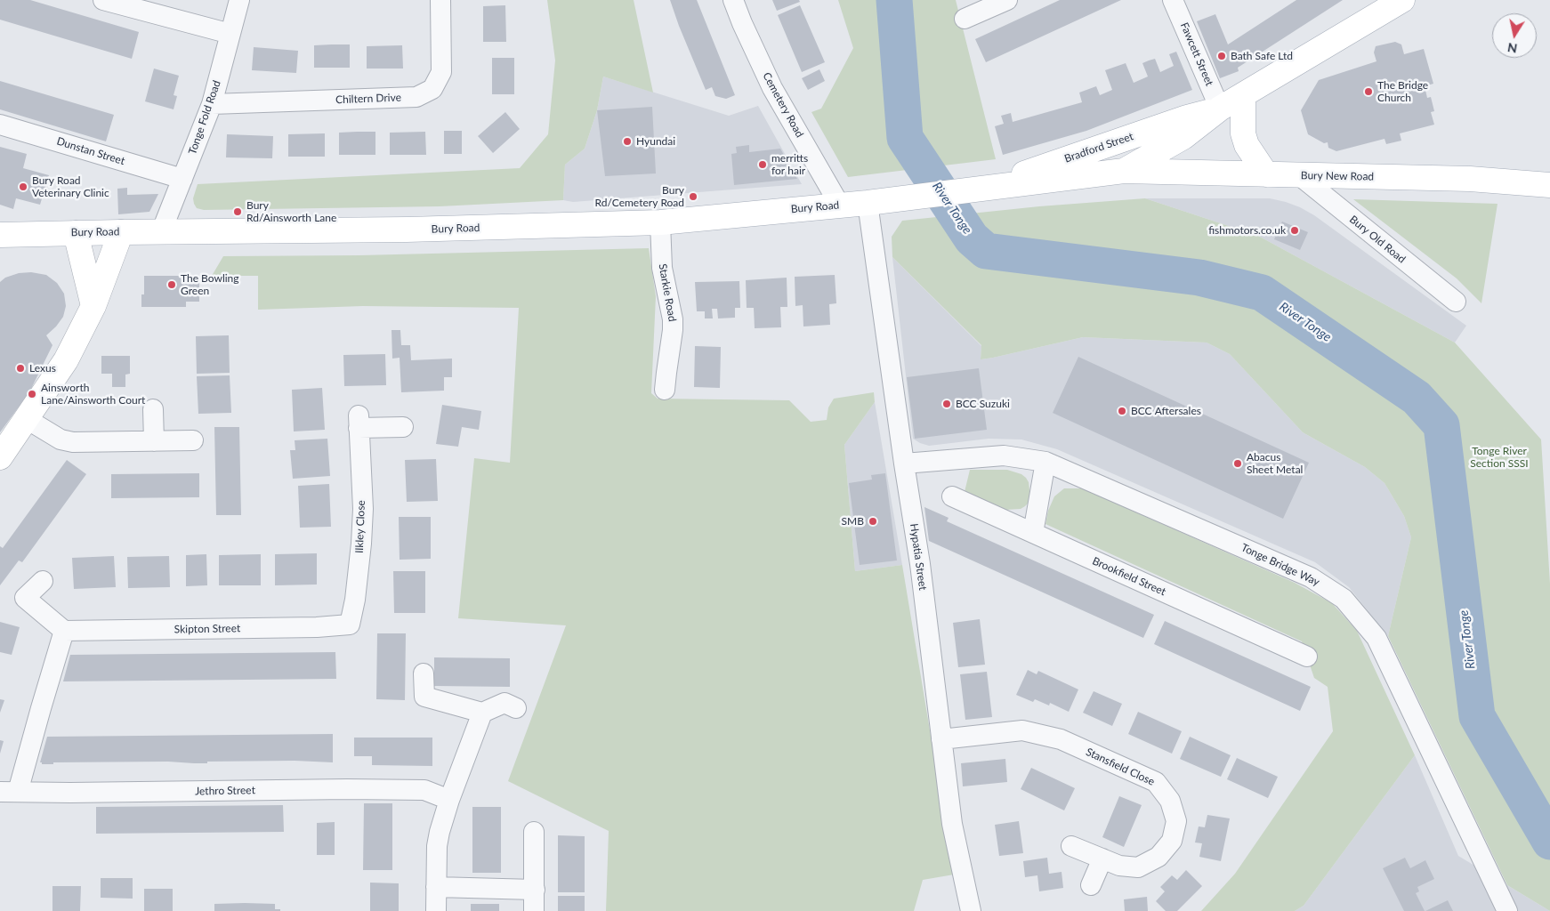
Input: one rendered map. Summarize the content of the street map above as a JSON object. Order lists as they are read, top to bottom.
{
  "streets": {
    "main road": ["Bradford Street", "Bury New Road", "Bury Road"],
    "street": [
      "Fawcett Street",
      "Chiltern Drive",
      "Cemetery Road",
      "Tonge Fold Road",
      "Dunstan Street",
      "Bury Old Road",
      "Starkie Road",
      "Ilkley Close",
      "Hypatia Street",
      "Tonge Bridge Way",
      "Brookfield Street",
      "Skipton Street",
      "Stansfield Close",
      "Jethro Street"
    ]
  },
  "crossings": [
    ["Fawcett Street", "Bradford Street"],
    ["Chiltern Drive", "Tonge Fold Road"],
    ["Cemetery Road", "Bury Road"],
    ["Tonge Fold Road", "Dunstan Street"],
    ["Tonge Fold Road", "Bury Road"],
    ["Bradford Street", "Bury New Road"],
    ["Bradford Street", "Bury Road"],
    ["Bury New Road", "Bury Old Road"],
    ["Bury Road", "Starkie Road"],
    ["Bury Road", "Hypatia Street"],
    ["Ilkley Close", "Skipton Street"],
    ["Hypatia Street", "Tonge Bridge Way"],
    ["Hypatia Street", "Stansfield Close"]
  ],
  "water": ["River Tonge"],
  "parks": ["Tonge River Section SSSI"],
  "places": [
    "Bath Safe Ltd",
    "The Bridge Church",
    "Hyundai",
    "merritts for hair",
    "Bury Road Veterinary Clinic",
    "Bury Rd/Cemetery Road",
    "Bury Rd/Ainsworth Lane",
    "fishmotors.co.uk",
    "The Bowling Green",
    "Lexus",
    "Ainsworth Lane/Ainsworth Court",
    "BCC Suzuki",
    "BCC Aftersales",
    "Abacus Sheet Metal",
    "SMB"
  ],
  "north": "bottom"
}
